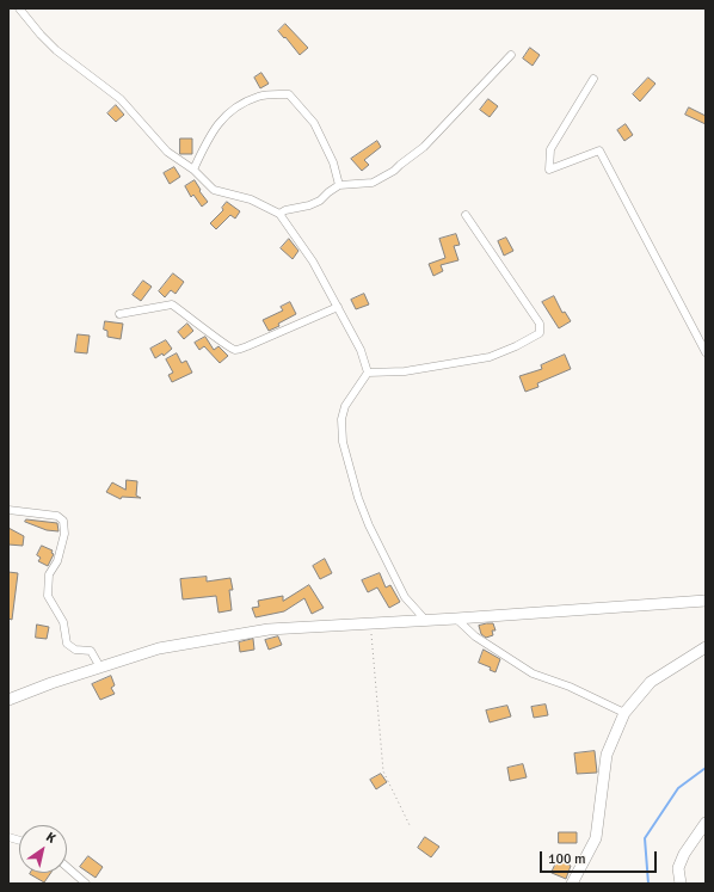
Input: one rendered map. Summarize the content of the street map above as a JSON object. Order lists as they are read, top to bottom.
{
  "scale_bar": "100 m",
  "north": "top right"
}
